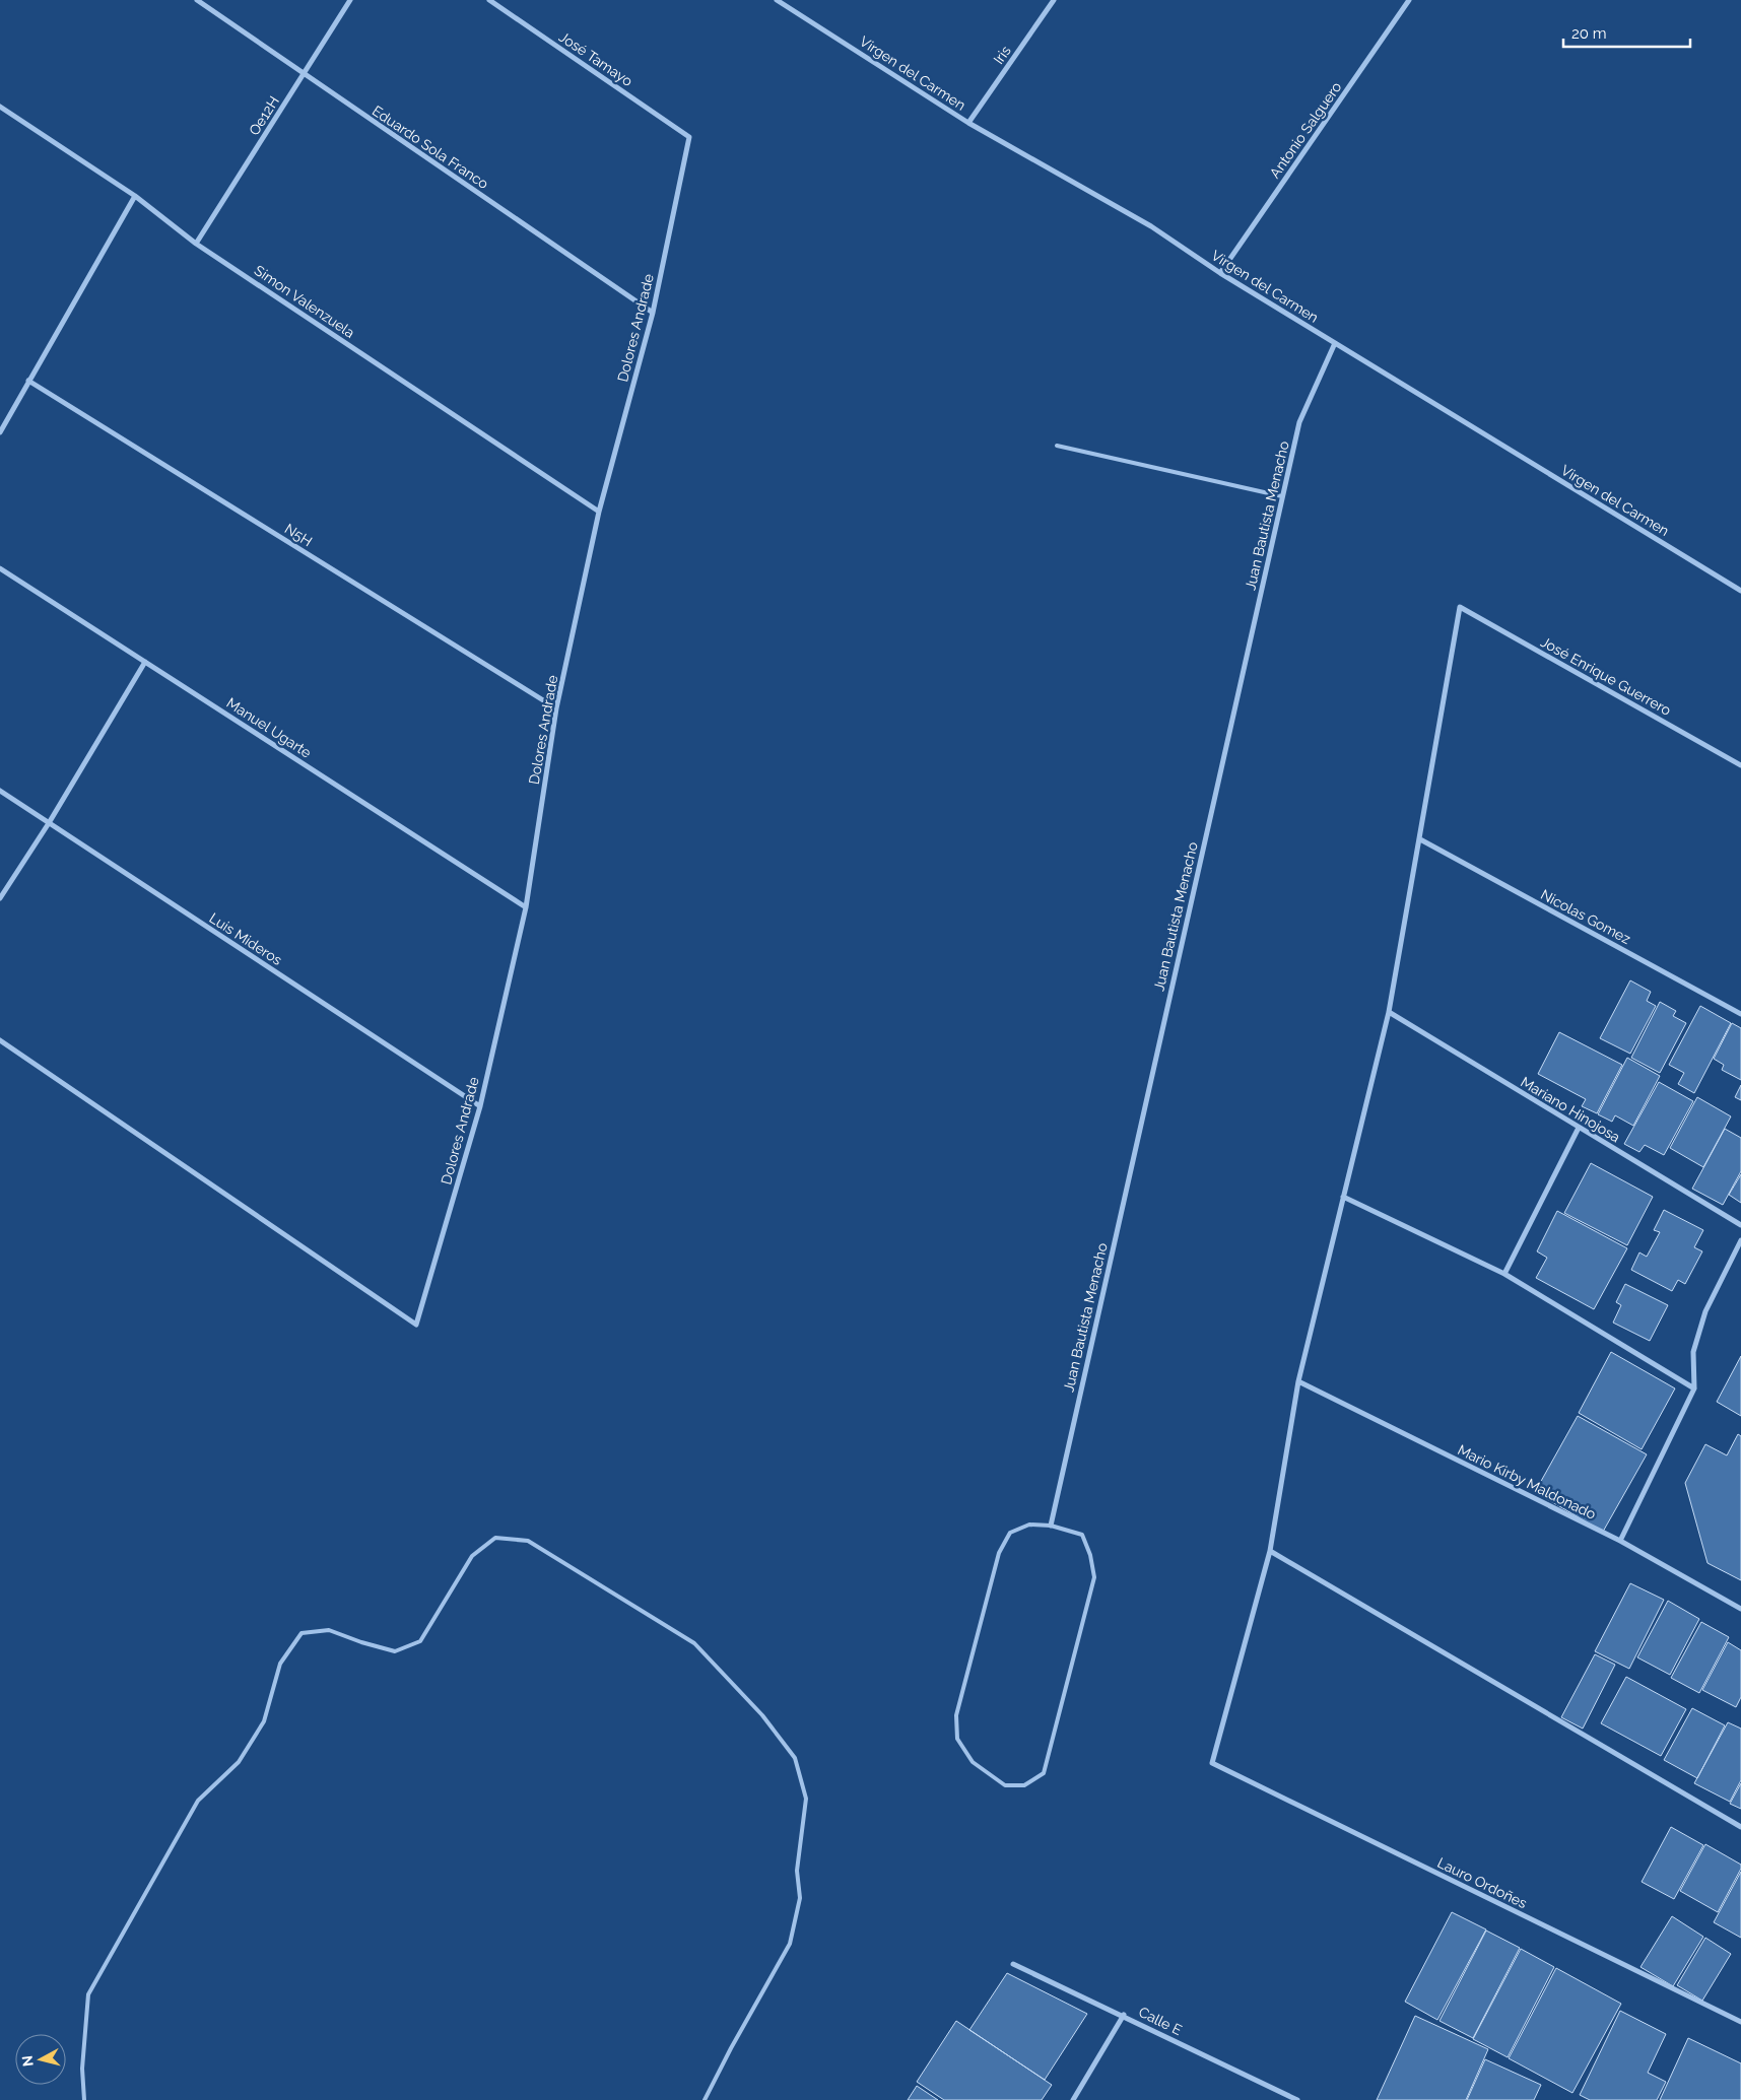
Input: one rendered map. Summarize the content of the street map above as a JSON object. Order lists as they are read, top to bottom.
{
  "streets": {
    "street": [
      "Iris",
      "José Tamayo",
      "Virgen del Carmen",
      "Oe12H",
      "Antonio Salguero",
      "Eduardo Sola Franco",
      "Simon Valenzuela",
      "Dolores Andrade",
      "Juan Bautista Menacho",
      "N5H",
      "José Enrique Guerrero",
      "Manuel Ugarte",
      "Nicolas Gomez",
      "Luis Mideros",
      "Mariano Hinojosa",
      "Mario Kirby Maldonado",
      "Lauro Ordoñes",
      "Calle E"
    ]
  },
  "crossings": [
    ["Iris", "Virgen del Carmen"],
    ["José Tamayo", "Dolores Andrade"],
    ["Virgen del Carmen", "Antonio Salguero"],
    ["Virgen del Carmen", "Juan Bautista Menacho"],
    ["Oe12H", "Eduardo Sola Franco"],
    ["Oe12H", "Simon Valenzuela"],
    ["Eduardo Sola Franco", "Dolores Andrade"],
    ["Simon Valenzuela", "Dolores Andrade"],
    ["Dolores Andrade", "N5H"],
    ["Dolores Andrade", "Manuel Ugarte"],
    ["Dolores Andrade", "Luis Mideros"],
    ["José Enrique Guerrero", "Nicolas Gomez"]
  ],
  "scale_bar": "20 m",
  "north": "left"
}
